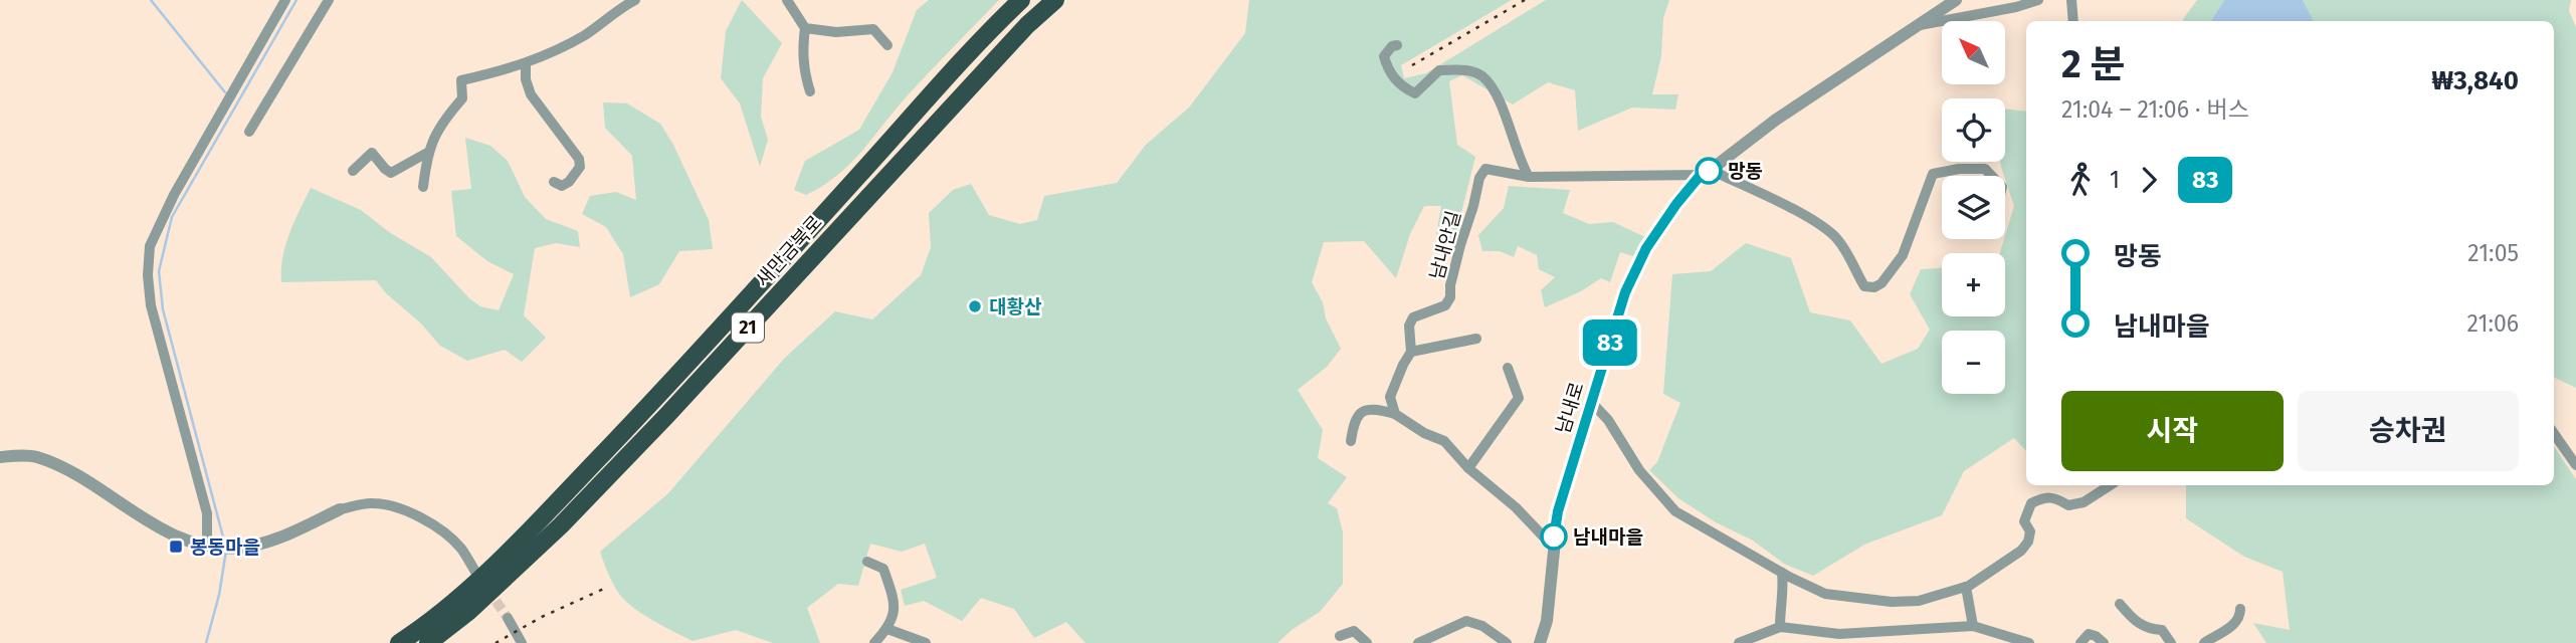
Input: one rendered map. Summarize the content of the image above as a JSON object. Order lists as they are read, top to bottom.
{
  "streets": {
    "highway": ["새만금북로", "21"],
    "street": ["남내안길", "남내로"]
  },
  "crossings": [
    ["남내안길", "남내로"]
  ],
  "places": {
    "other": ["망동", "대황산", "남내마을"],
    "transit": ["봉동마을"]
  },
  "lines": ["bus line 83"],
  "north": "top left",
  "page": {
    "on_map": "83",
    "map_buttons": ["+", "−"],
    "heading": ["2 분", "21:04 – 21:06 · 버스", "₩3,840"],
    "legs": ["1", "83"],
    "list": [
      {
        "name": "망동",
        "value": "21:05"
      },
      {
        "name": "남내마을",
        "value": "21:06"
      }
    ],
    "buttons": ["시작", "승차권"]
  }
}
